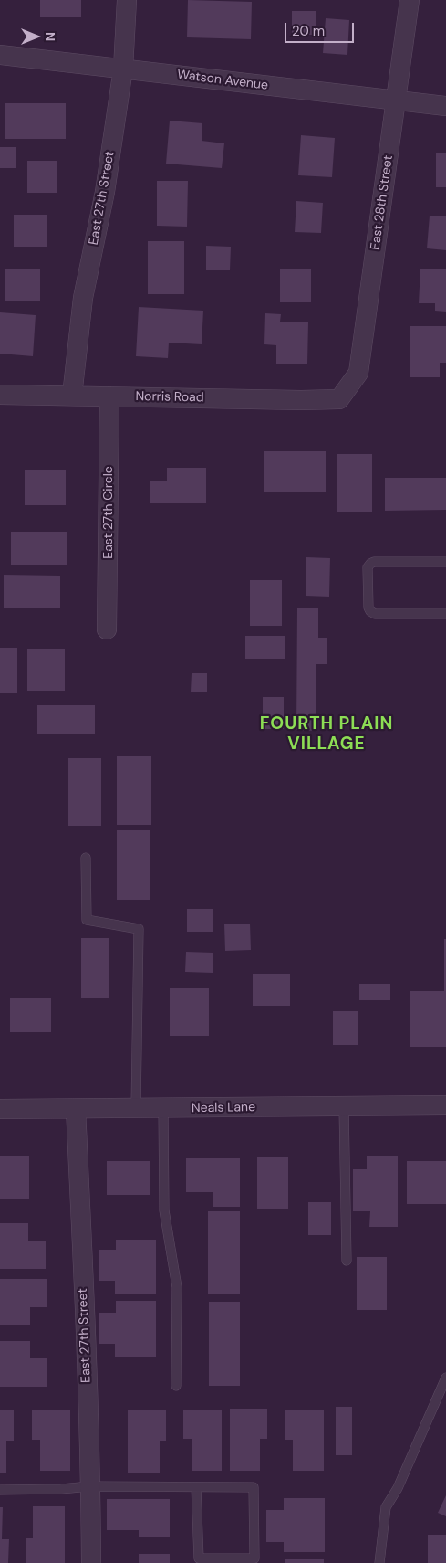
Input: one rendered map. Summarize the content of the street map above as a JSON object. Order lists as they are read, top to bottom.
{
  "streets": {
    "street": [
      "Watson Avenue",
      "East 27th Street",
      "East 28th Street",
      "Norris Road",
      "East 27th Circle",
      "Neals Lane"
    ]
  },
  "crossings": [
    ["Watson Avenue", "East 27th Street"],
    ["Watson Avenue", "East 28th Street"],
    ["East 27th Street", "Norris Road"],
    ["East 27th Street", "Neals Lane"],
    ["East 28th Street", "Norris Road"],
    ["Norris Road", "East 27th Circle"]
  ],
  "districts": ["FOURTH PLAIN VILLAGE"],
  "scale_bar": "20 m",
  "north": "right"
}
